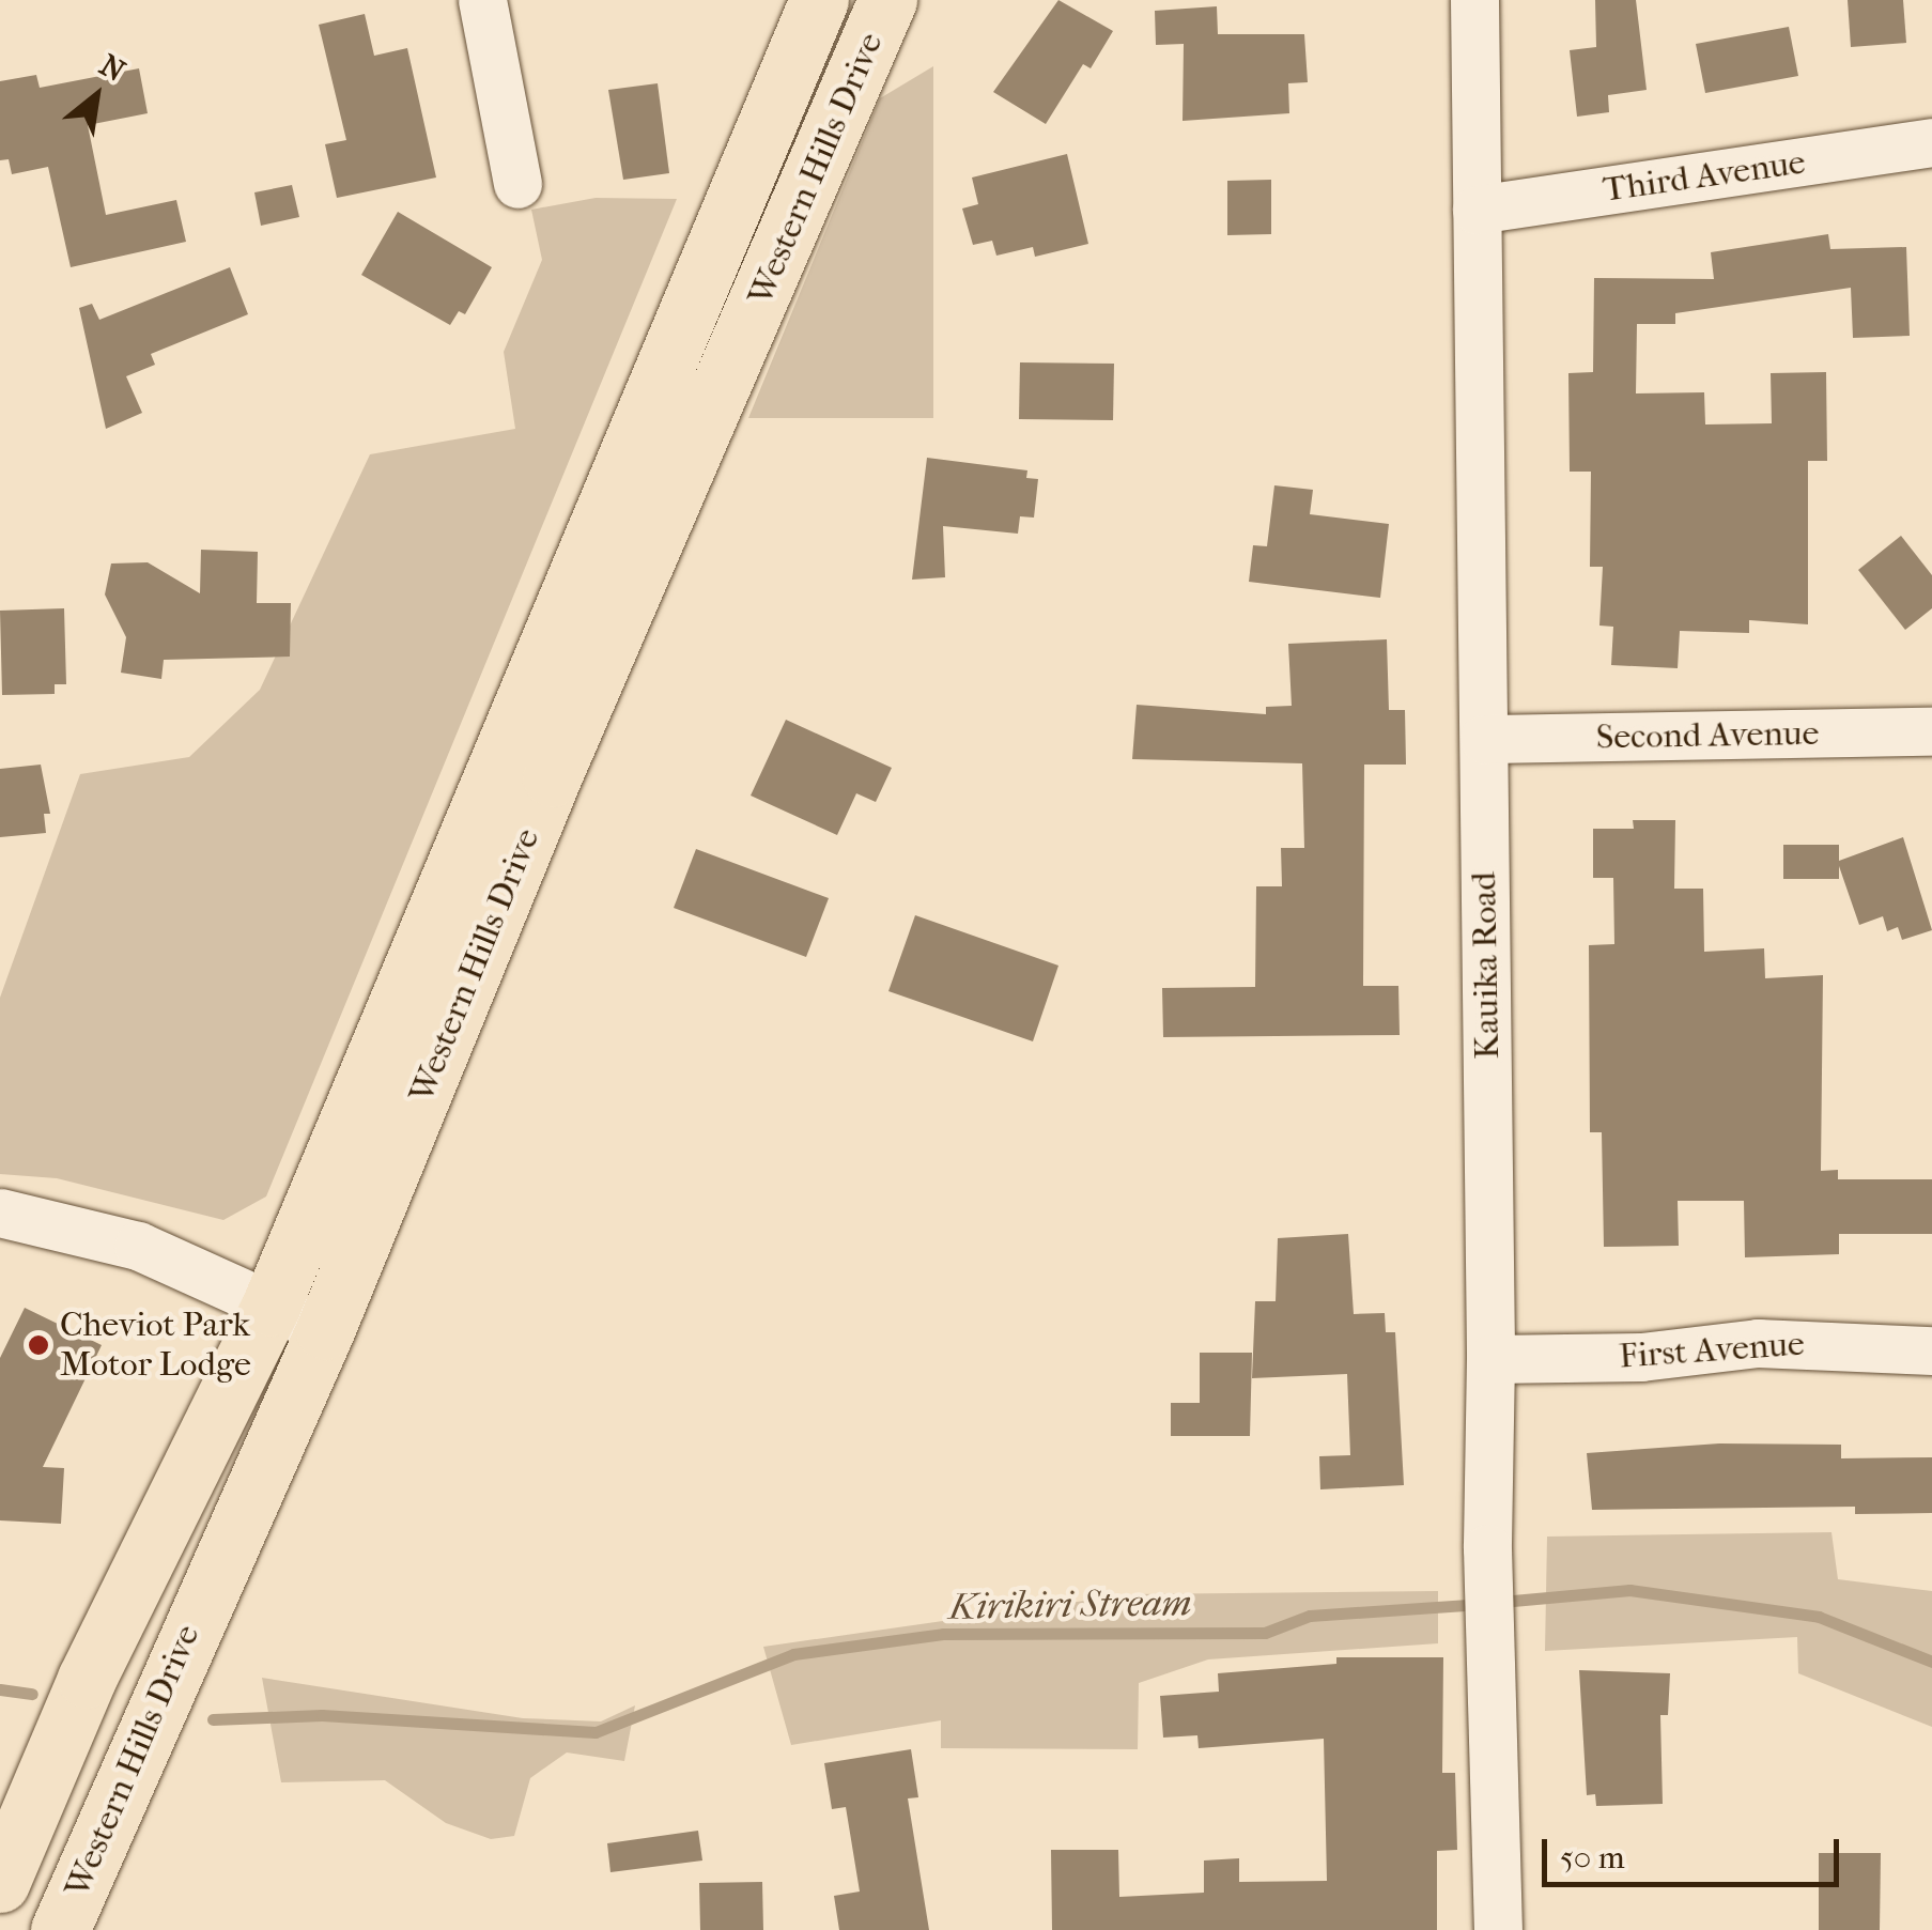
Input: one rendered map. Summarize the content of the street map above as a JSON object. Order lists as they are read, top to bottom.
{
  "streets": {
    "highway": ["Western Hills Drive"],
    "street": [
      "Third Avenue",
      "Second Avenue",
      "Kauika Road",
      "First Avenue"
    ]
  },
  "crossings": [
    ["Third Avenue", "Kauika Road"],
    ["Second Avenue", "Kauika Road"],
    ["Kauika Road", "First Avenue"]
  ],
  "water": ["Kirikiri Stream"],
  "places": ["Cheviot Park Motor Lodge"],
  "scale_bar": "50 m",
  "north": "top right"
}
